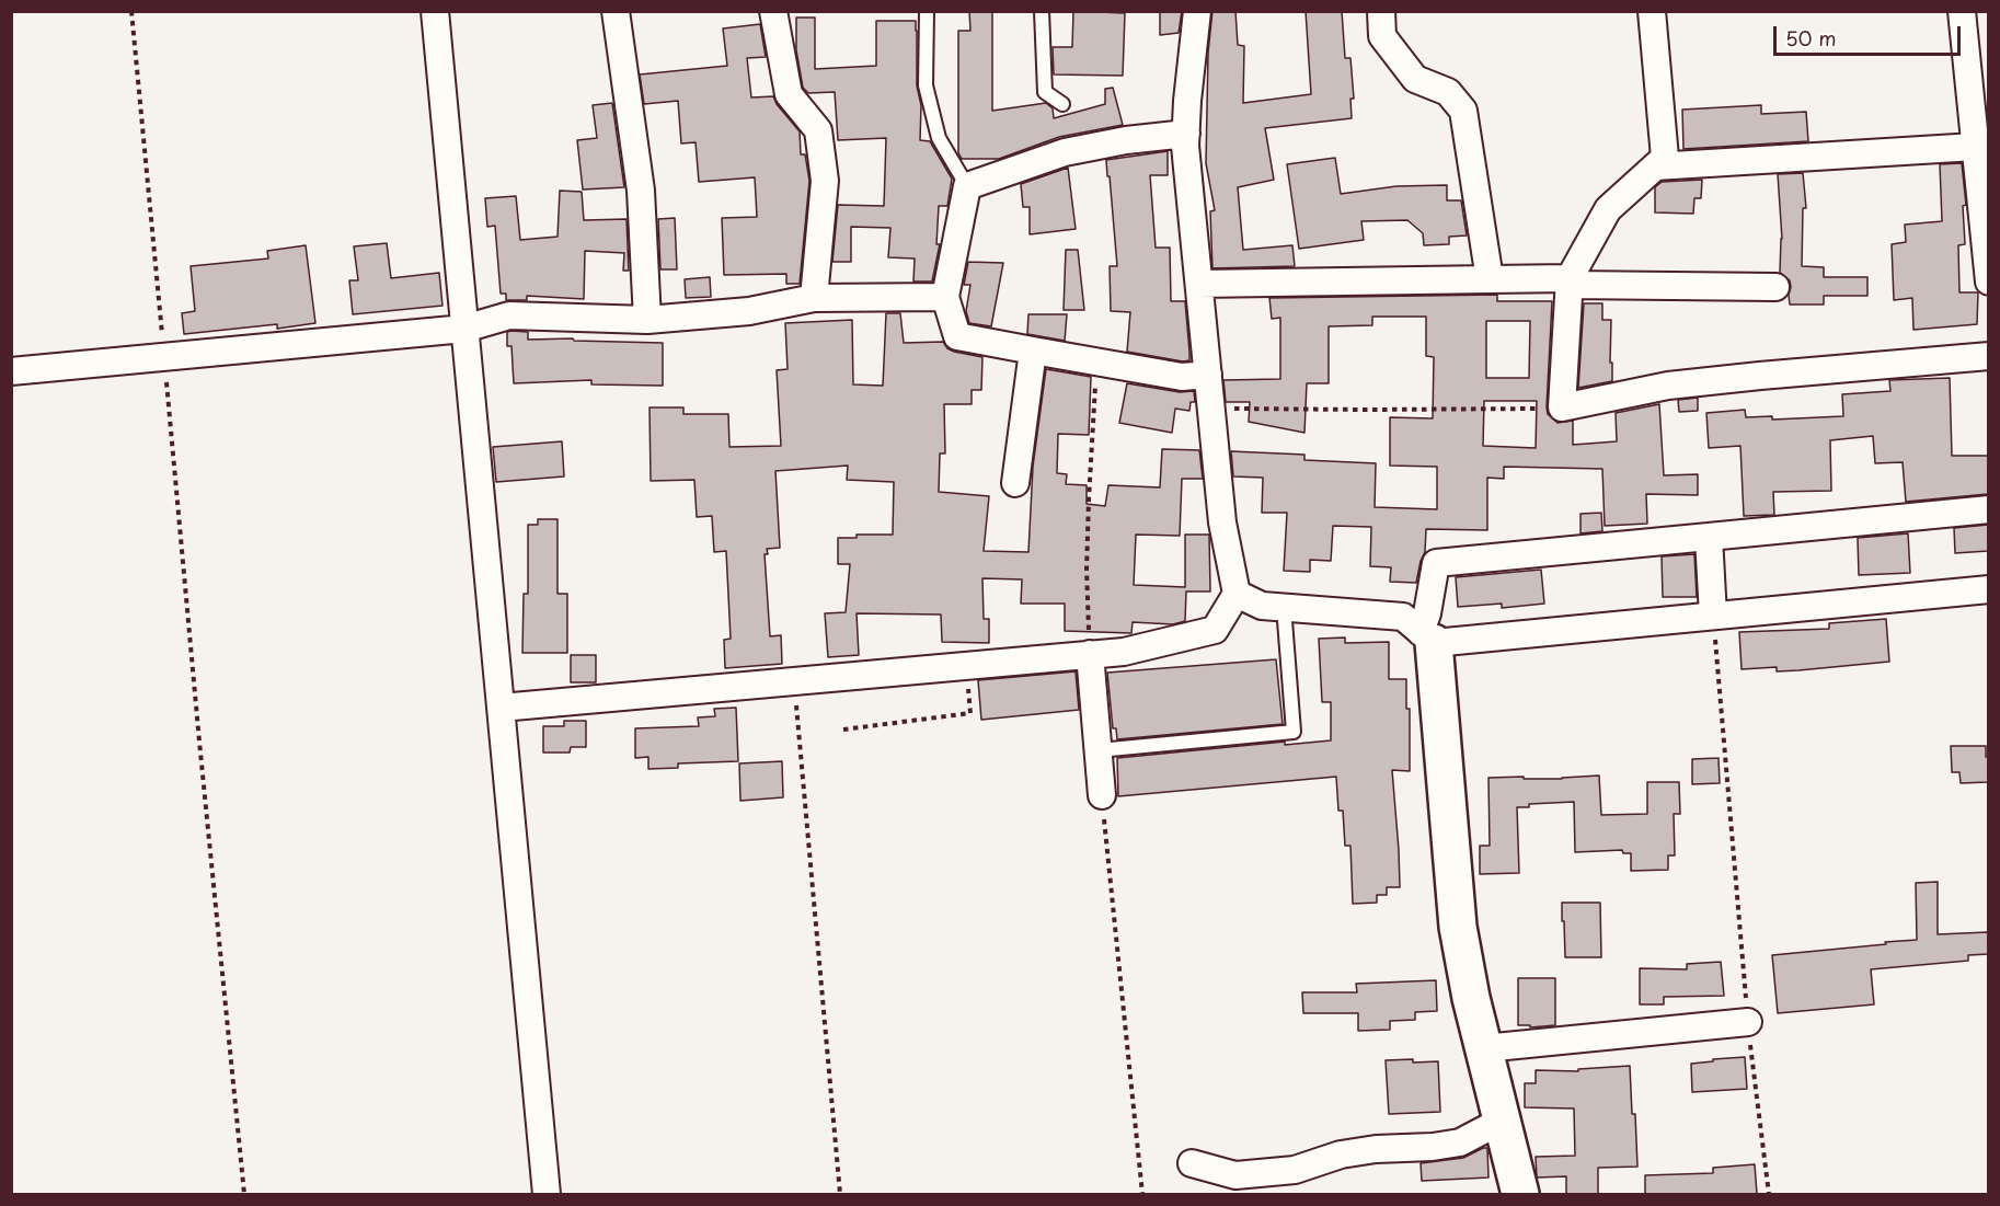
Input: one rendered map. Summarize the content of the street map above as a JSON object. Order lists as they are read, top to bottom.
{
  "scale_bar": "50 m"
}
